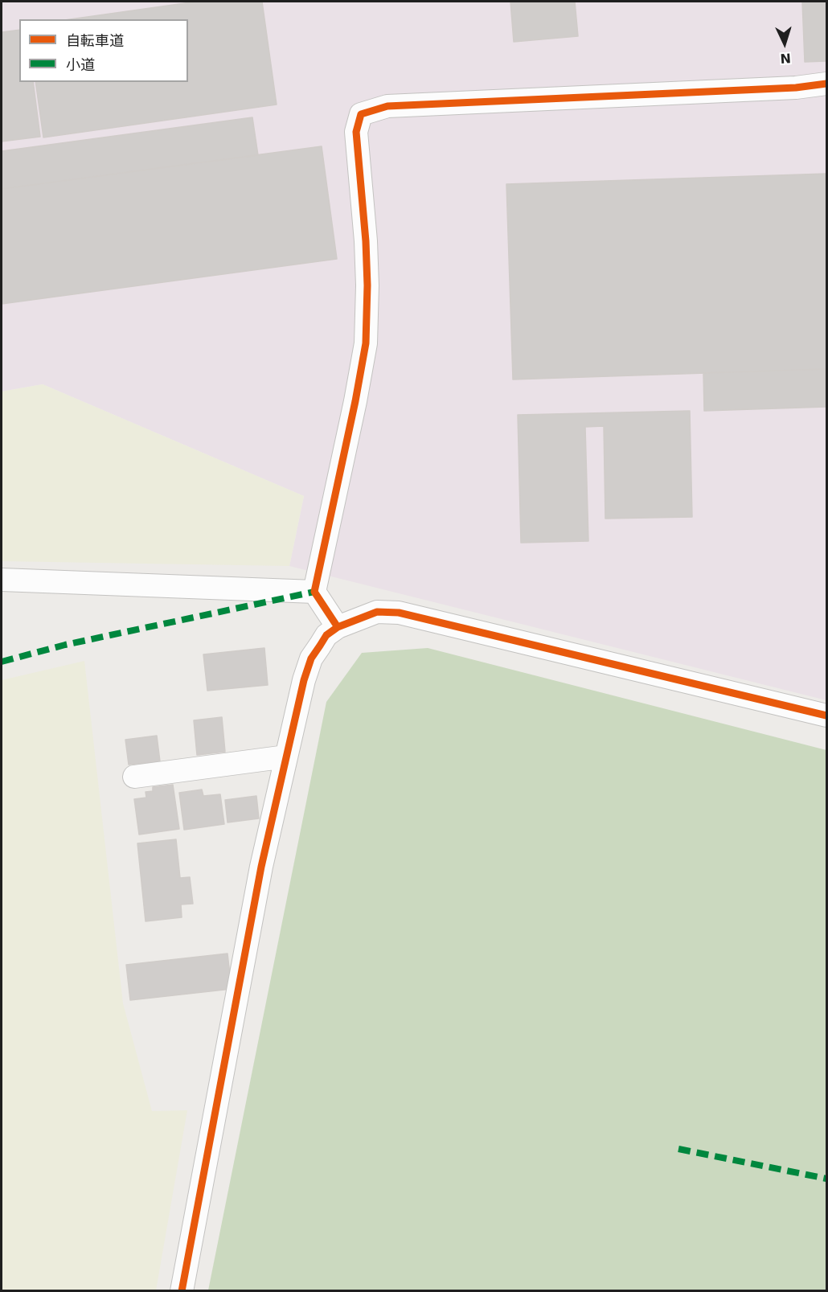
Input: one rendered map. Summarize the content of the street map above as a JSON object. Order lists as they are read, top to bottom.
{
  "legend": ["自転車道", "小道"],
  "north": "bottom"
}
